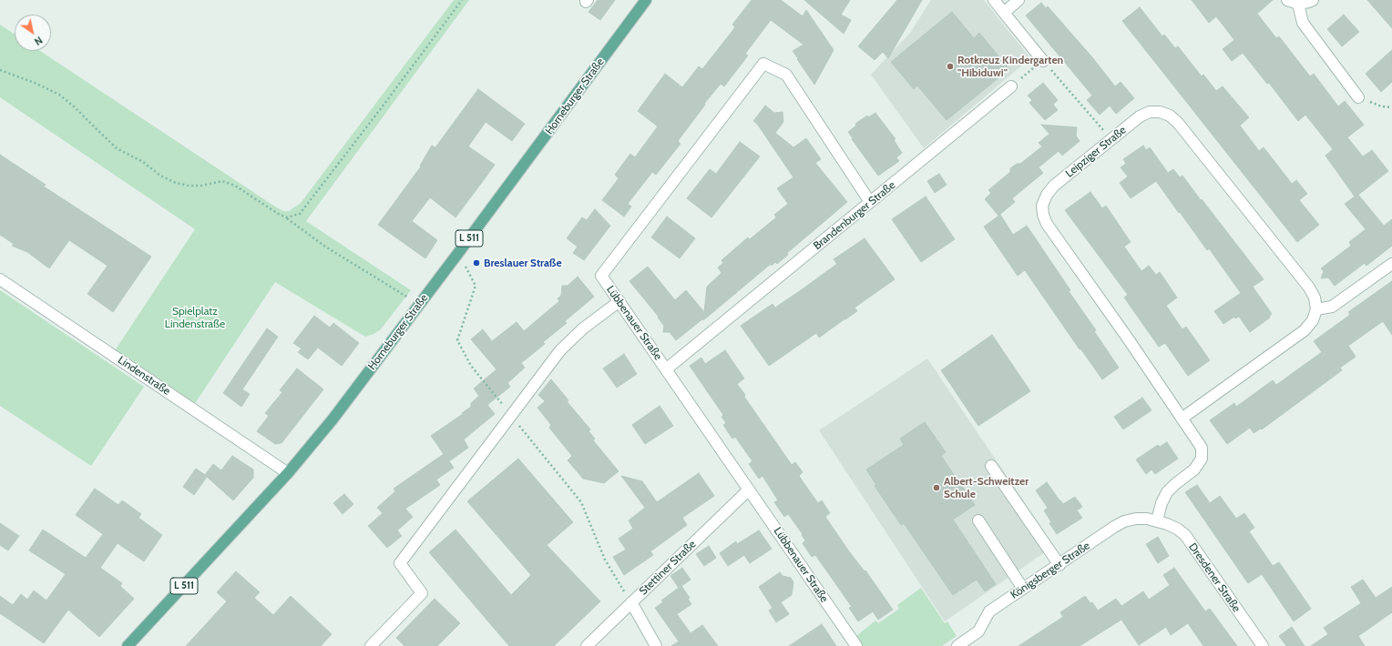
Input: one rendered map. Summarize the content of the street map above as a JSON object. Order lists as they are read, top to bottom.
{
  "streets": {
    "main road": ["Horneburger Straße", "L 511"],
    "street": [
      "Leipziger Straße",
      "Brandenburger Straße",
      "Lübbenauer Straße",
      "Lindenstraße",
      "Stettiner Straße",
      "Königsberger Straße",
      "Dresdener Straße"
    ]
  },
  "crossings": [
    ["Horneburger Straße", "Lindenstraße"],
    ["Leipziger Straße", "Königsberger Straße"],
    ["Leipziger Straße", "Dresdener Straße"],
    ["Brandenburger Straße", "Lübbenauer Straße"],
    ["Lübbenauer Straße", "Stettiner Straße"],
    ["Königsberger Straße", "Dresdener Straße"]
  ],
  "parks": ["Spielplatz Lindenstraße"],
  "places": ["Rotkreuz Kindergarten \"Hibiduwi\"", "Breslauer Straße", "Albert-Schweitzer Schule"],
  "north": "bottom right"
}
